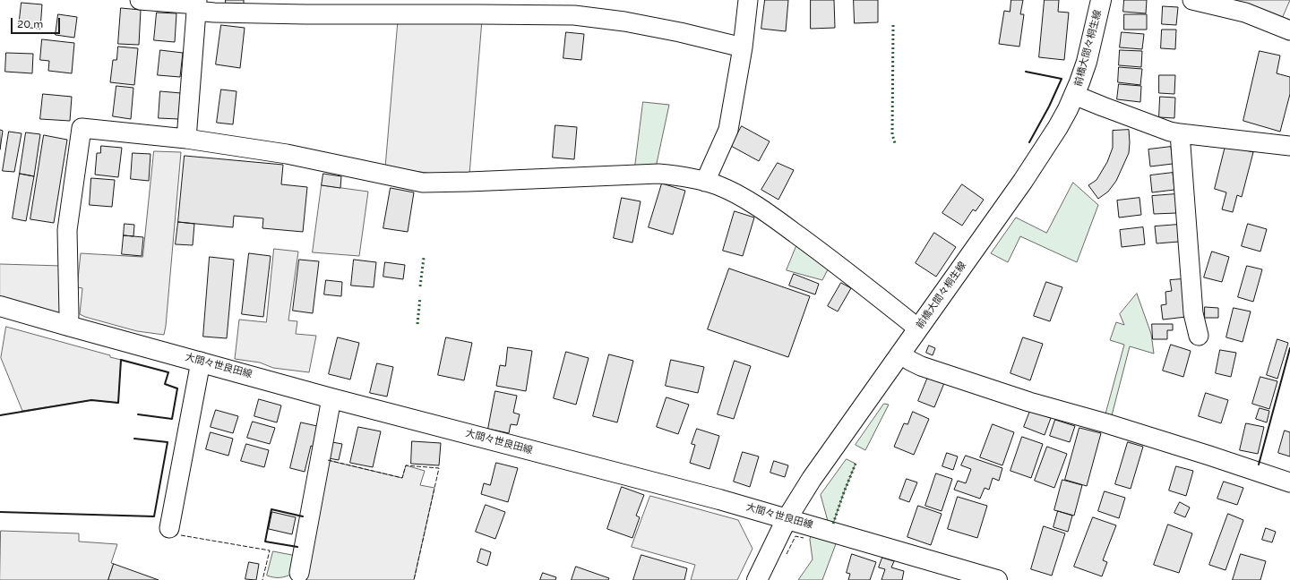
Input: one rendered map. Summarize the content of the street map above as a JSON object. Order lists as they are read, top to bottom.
{
  "streets": {
    "main road": ["前橋大間々桐生線", "大間々世良田線"]
  },
  "crossings": [
    ["前橋大間々桐生線", "大間々世良田線"]
  ],
  "scale_bar": "20 m"
}
